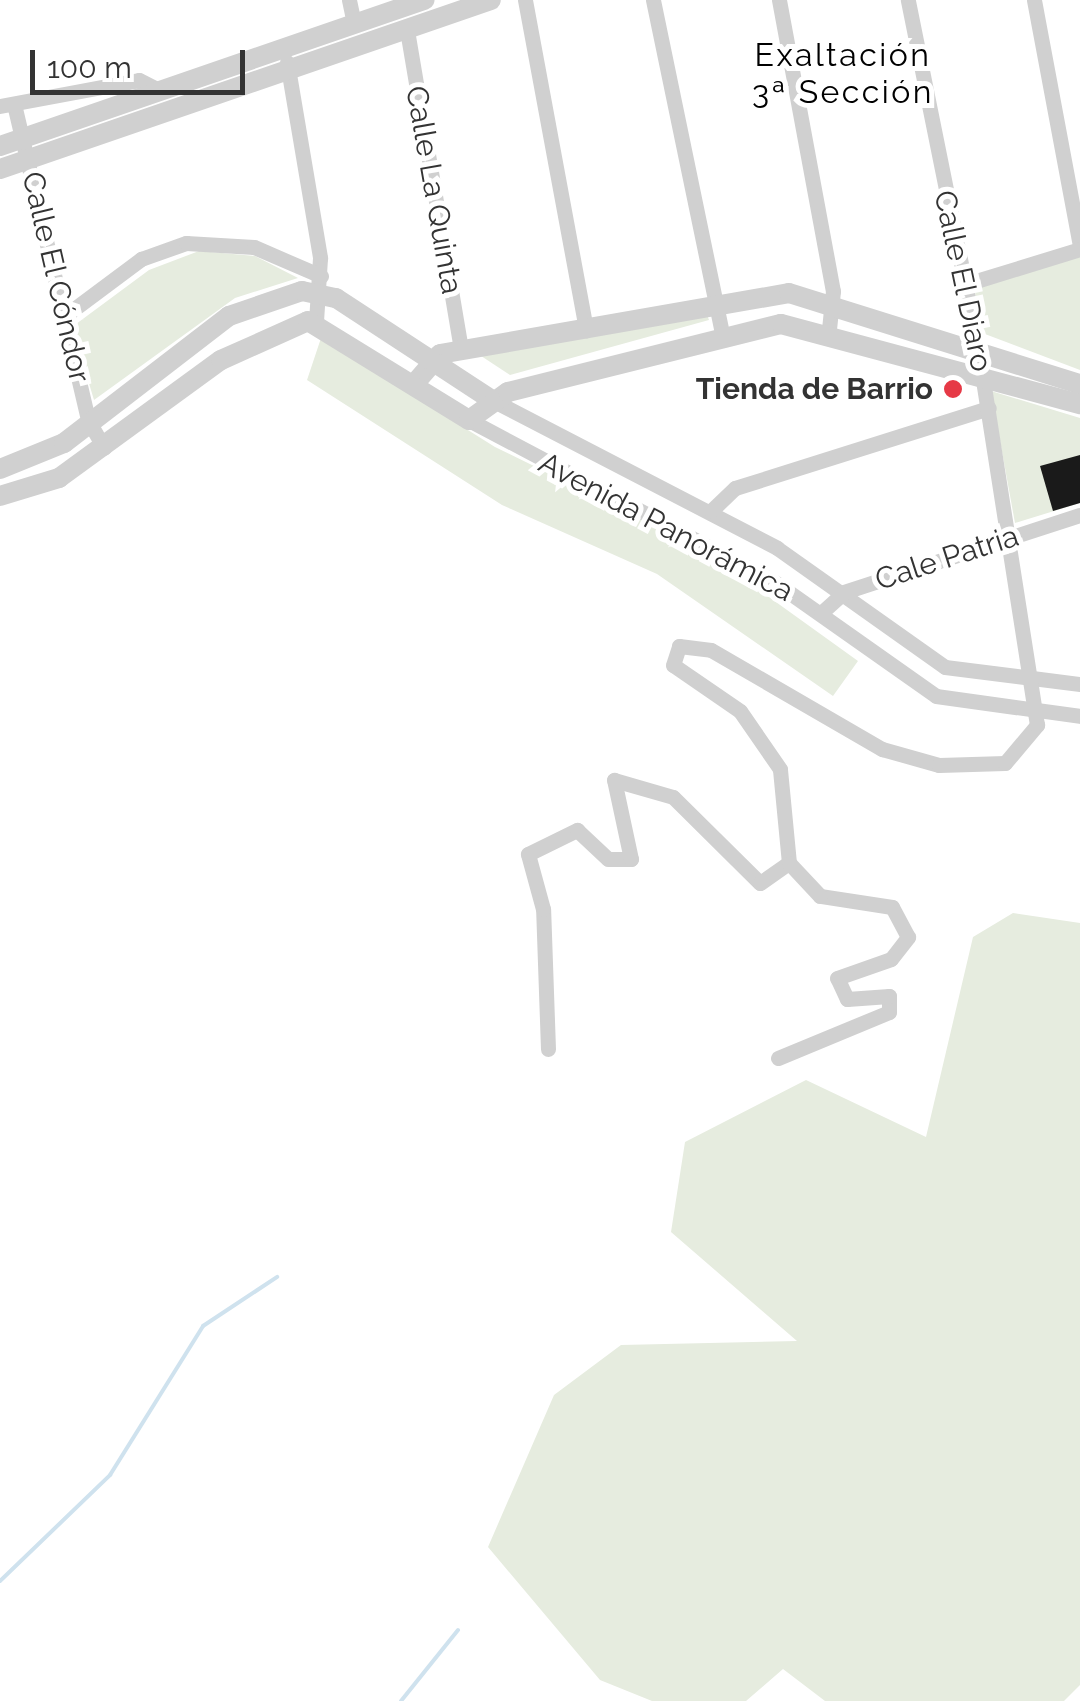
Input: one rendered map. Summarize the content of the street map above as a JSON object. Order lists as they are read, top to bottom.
{
  "streets": {
    "street": [
      "Calle La Quinta",
      "Calle El Cóndor",
      "Calle El Diaro",
      "Avenida Panorámica",
      "Cale Patria"
    ]
  },
  "crossings": [
    ["Calle El Diaro", "Avenida Panorámica"],
    ["Calle El Diaro", "Cale Patria"],
    ["Avenida Panorámica", "Cale Patria"]
  ],
  "districts": ["Exaltación 3ª Sección"],
  "places": ["Tienda de Barrio"],
  "scale_bar": "100 m"
}
